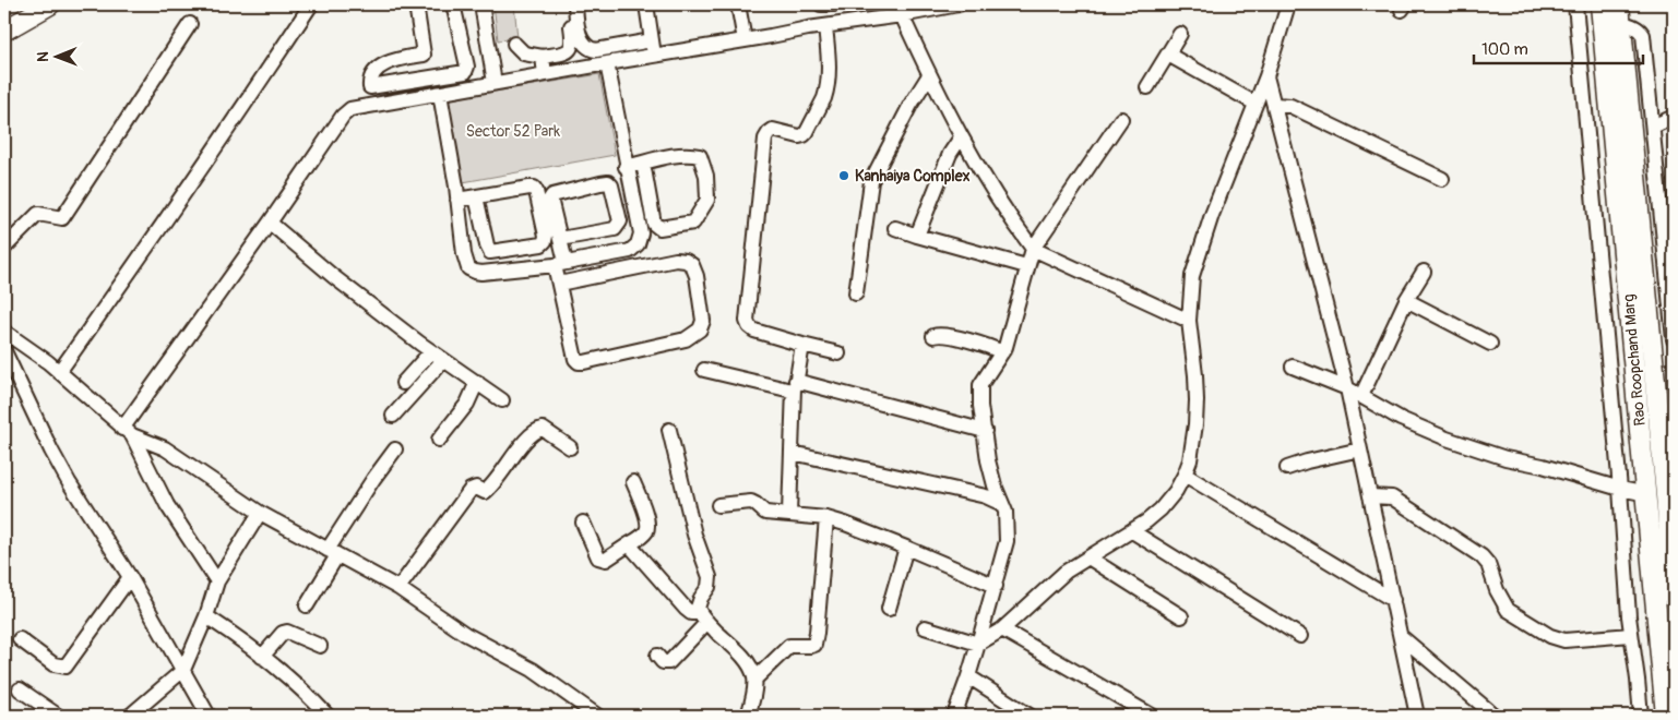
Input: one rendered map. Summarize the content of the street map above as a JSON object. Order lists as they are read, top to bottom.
{
  "streets": {
    "main road": ["Rao Roopchand Marg"]
  },
  "parks": ["Sector 52 Park"],
  "places": ["Kanhaiya Complex"],
  "scale_bar": "100 m",
  "north": "left"
}
